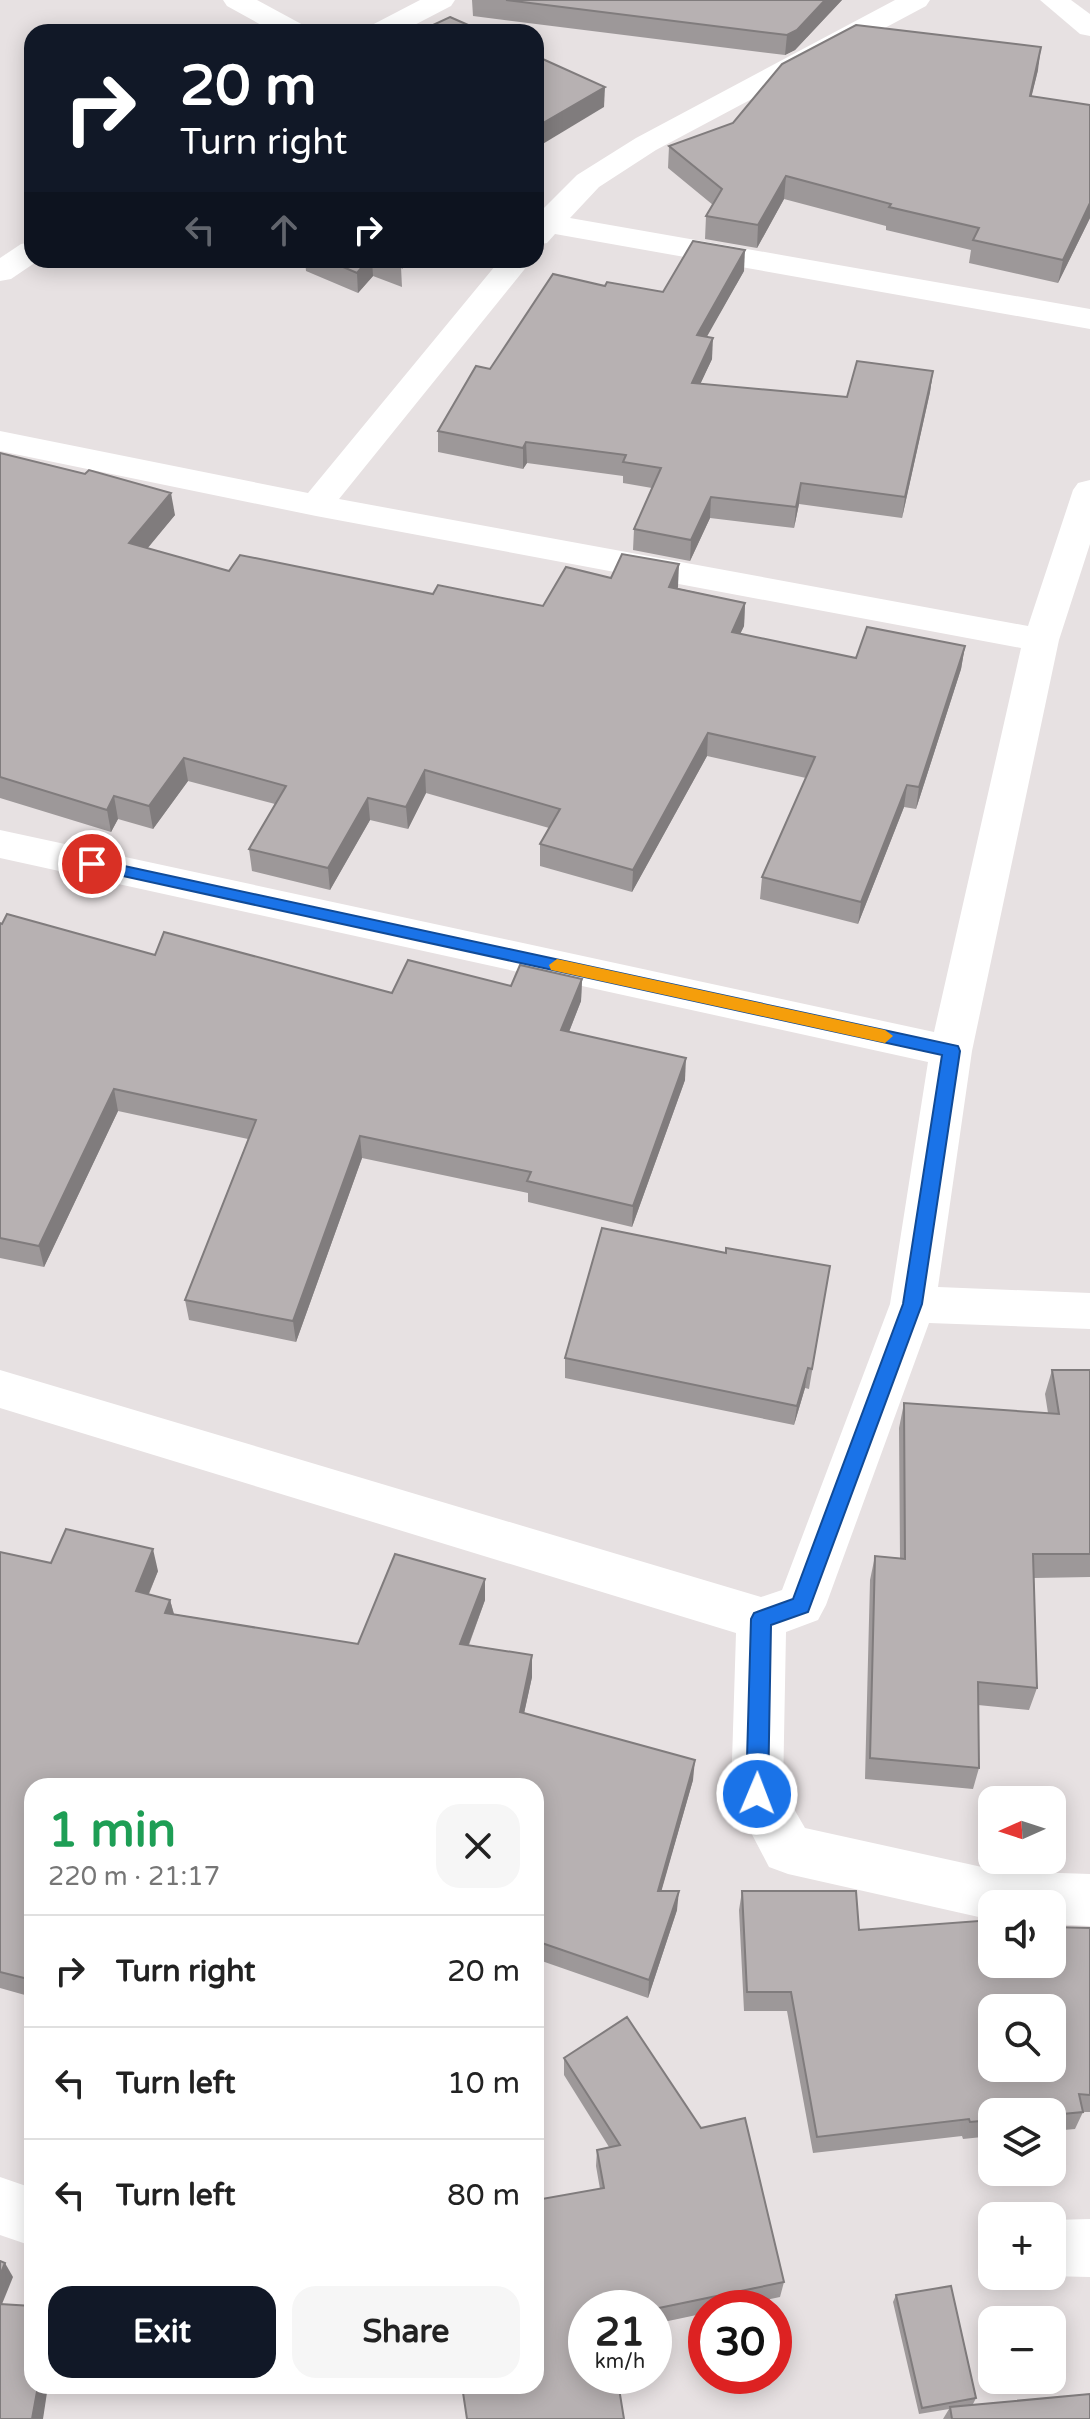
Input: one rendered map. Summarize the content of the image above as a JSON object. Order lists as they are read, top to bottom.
{
  "north": "left",
  "page": {
    "turn": ["20 m", "Turn right"],
    "heading": ["1 min", "220 m · 21:17"],
    "map_buttons": ["+", "−"],
    "list": [
      {
        "name": "Turn right",
        "value": "20 m"
      },
      {
        "name": "Turn left",
        "value": "10 m"
      },
      {
        "name": "Turn left",
        "value": "80 m"
      }
    ],
    "buttons": ["Exit", "Share"],
    "speed": "21 km/h",
    "limit": "30"
  }
}
